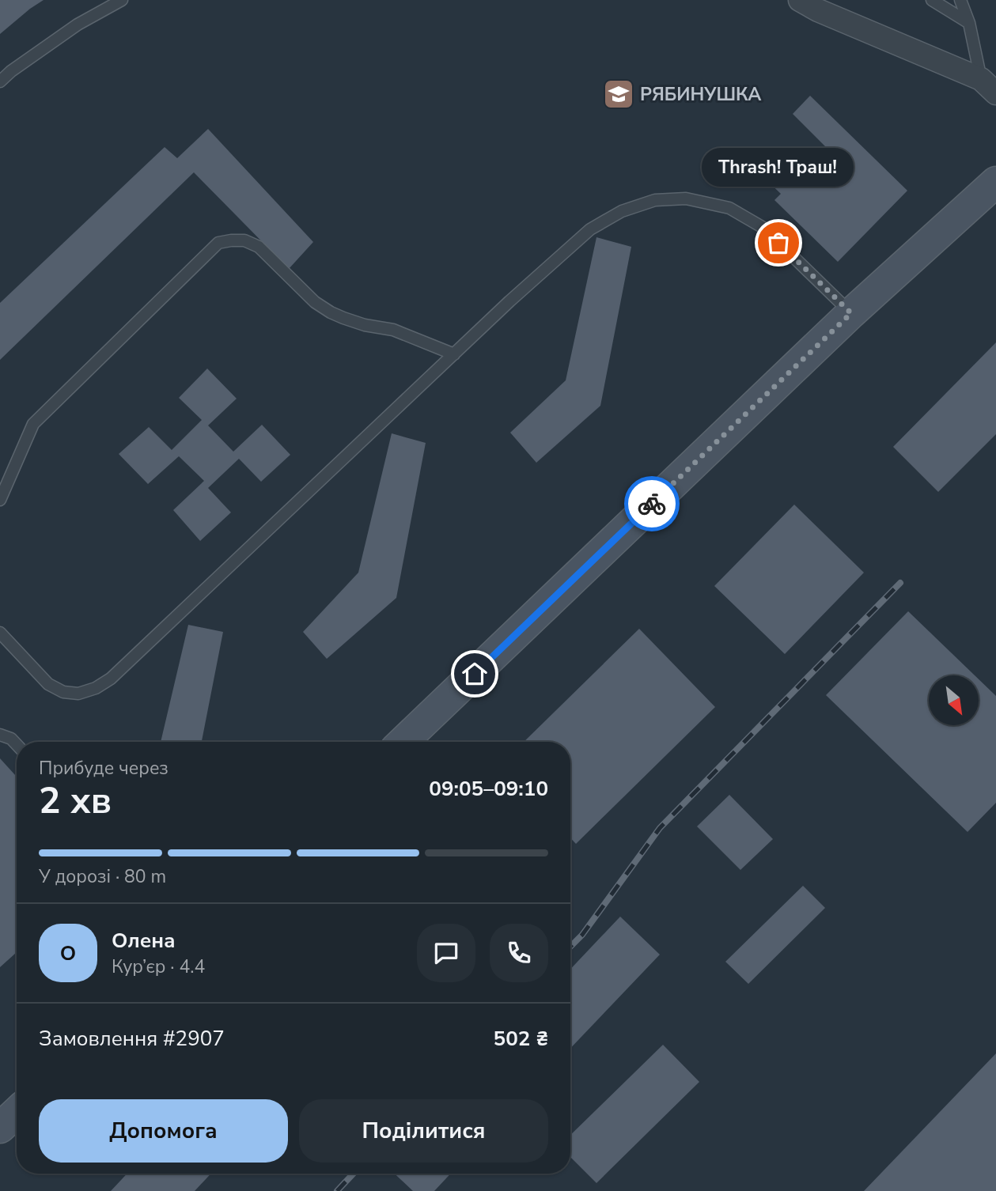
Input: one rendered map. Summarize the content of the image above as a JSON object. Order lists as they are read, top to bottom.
{
  "places": {
    "school or university": ["РЯБИНУШКА"],
    "other": ["Thrash! Траш!"]
  },
  "north": "bottom right",
  "page": {
    "bubble": "Thrash! Траш!",
    "heading": ["2 хв", "Прибуде через", "09:05–09:10"],
    "panel": [
      "Олена",
      "Кур’єр · 4.4",
      "Замовлення #2907",
      "502 ₴"
    ],
    "bar": "У дорозі · 80 m",
    "round": "О",
    "buttons": ["Допомога", "Поділитися"]
  }
}
